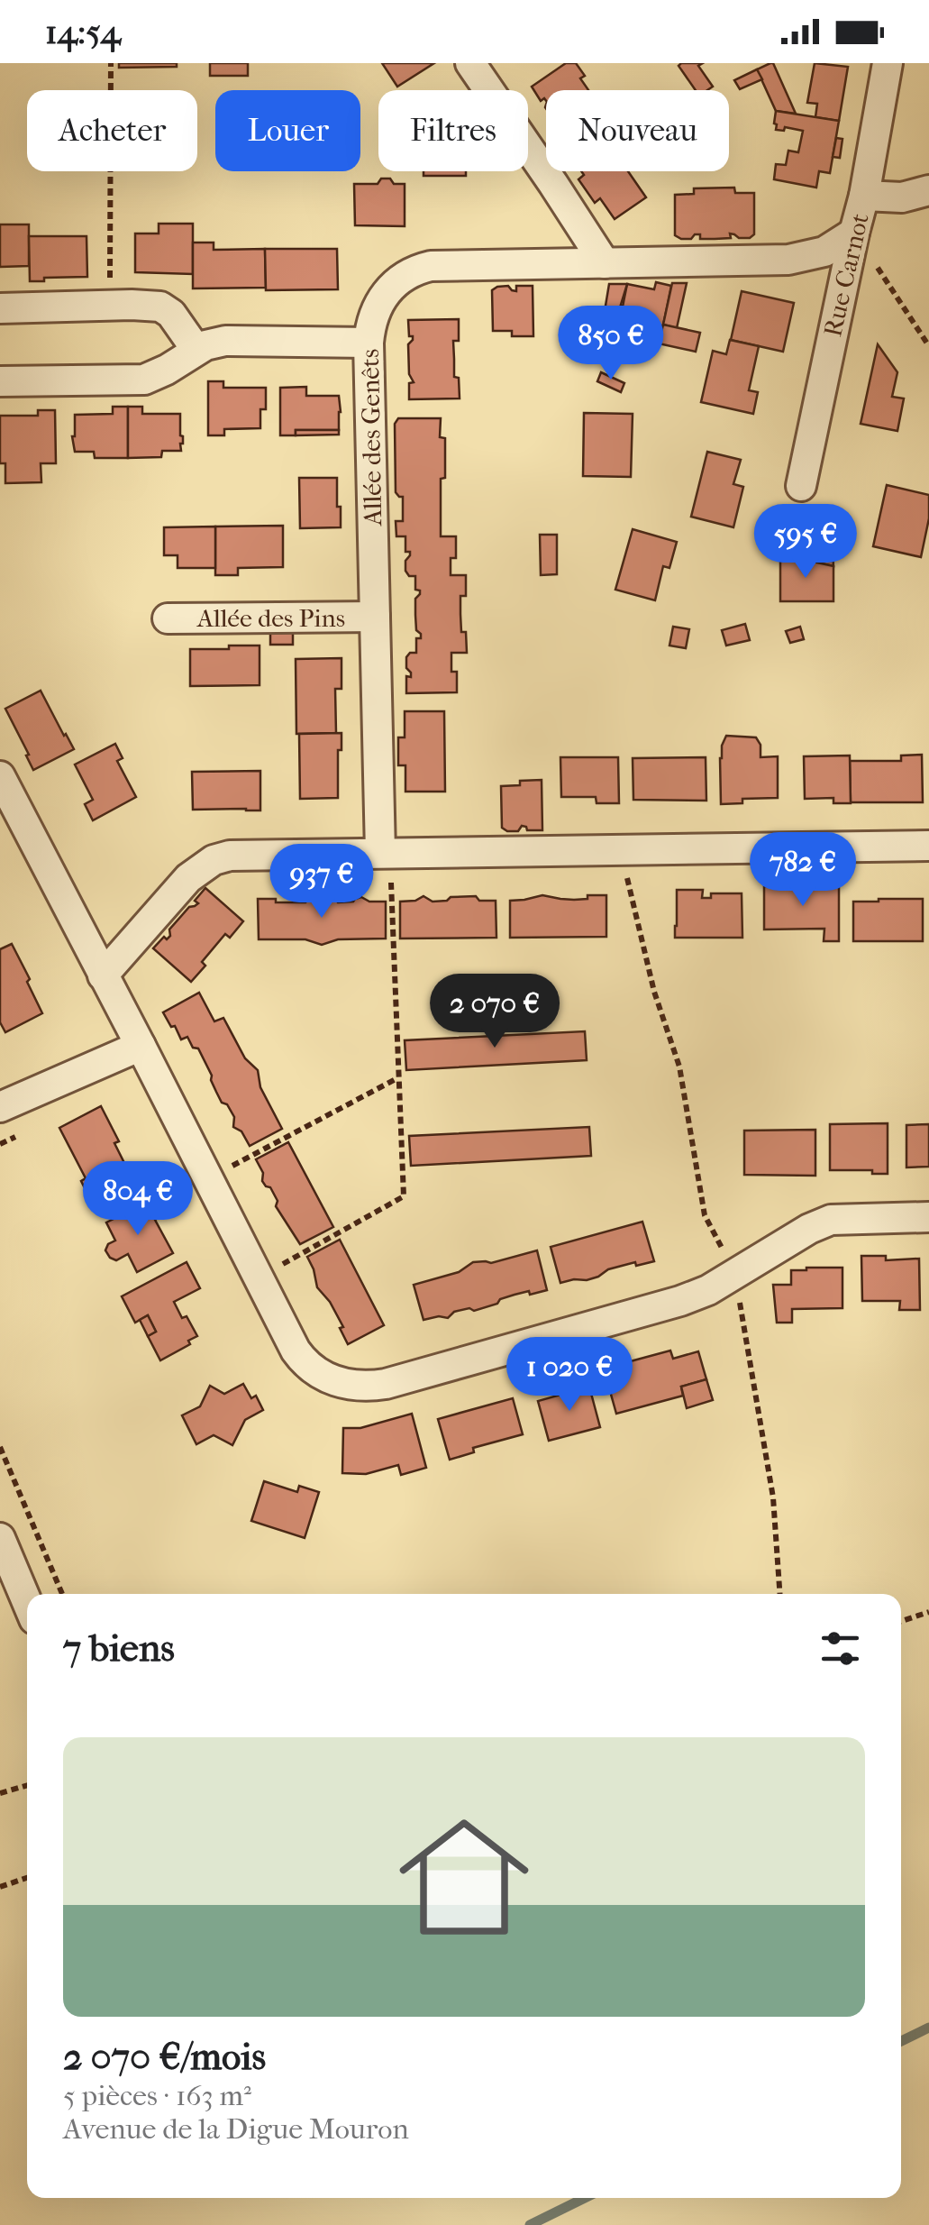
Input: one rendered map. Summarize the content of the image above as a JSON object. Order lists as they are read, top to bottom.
{
  "streets": {
    "street": ["Rue Carnot", "Allée des Genêts", "Allée des Pins"]
  },
  "crossings": [
    ["Rue Carnot", "Allée des Genêts"],
    ["Allée des Genêts", "Allée des Pins"]
  ],
  "page": {
    "status": "14:54",
    "chip": [
      "Acheter",
      "Louer",
      "Filtres",
      "Nouveau"
    ],
    "price": [
      "850 €",
      "595 €",
      "782 €",
      "937 €",
      "2 070 €",
      "804 €",
      "1 020 €"
    ],
    "heading": "7 biens",
    "list": [
      {
        "name": "2 070 €/mois",
        "note": "5 pièces · 163 m² · Avenue de la Digue Mouron"
      }
    ]
  }
}
